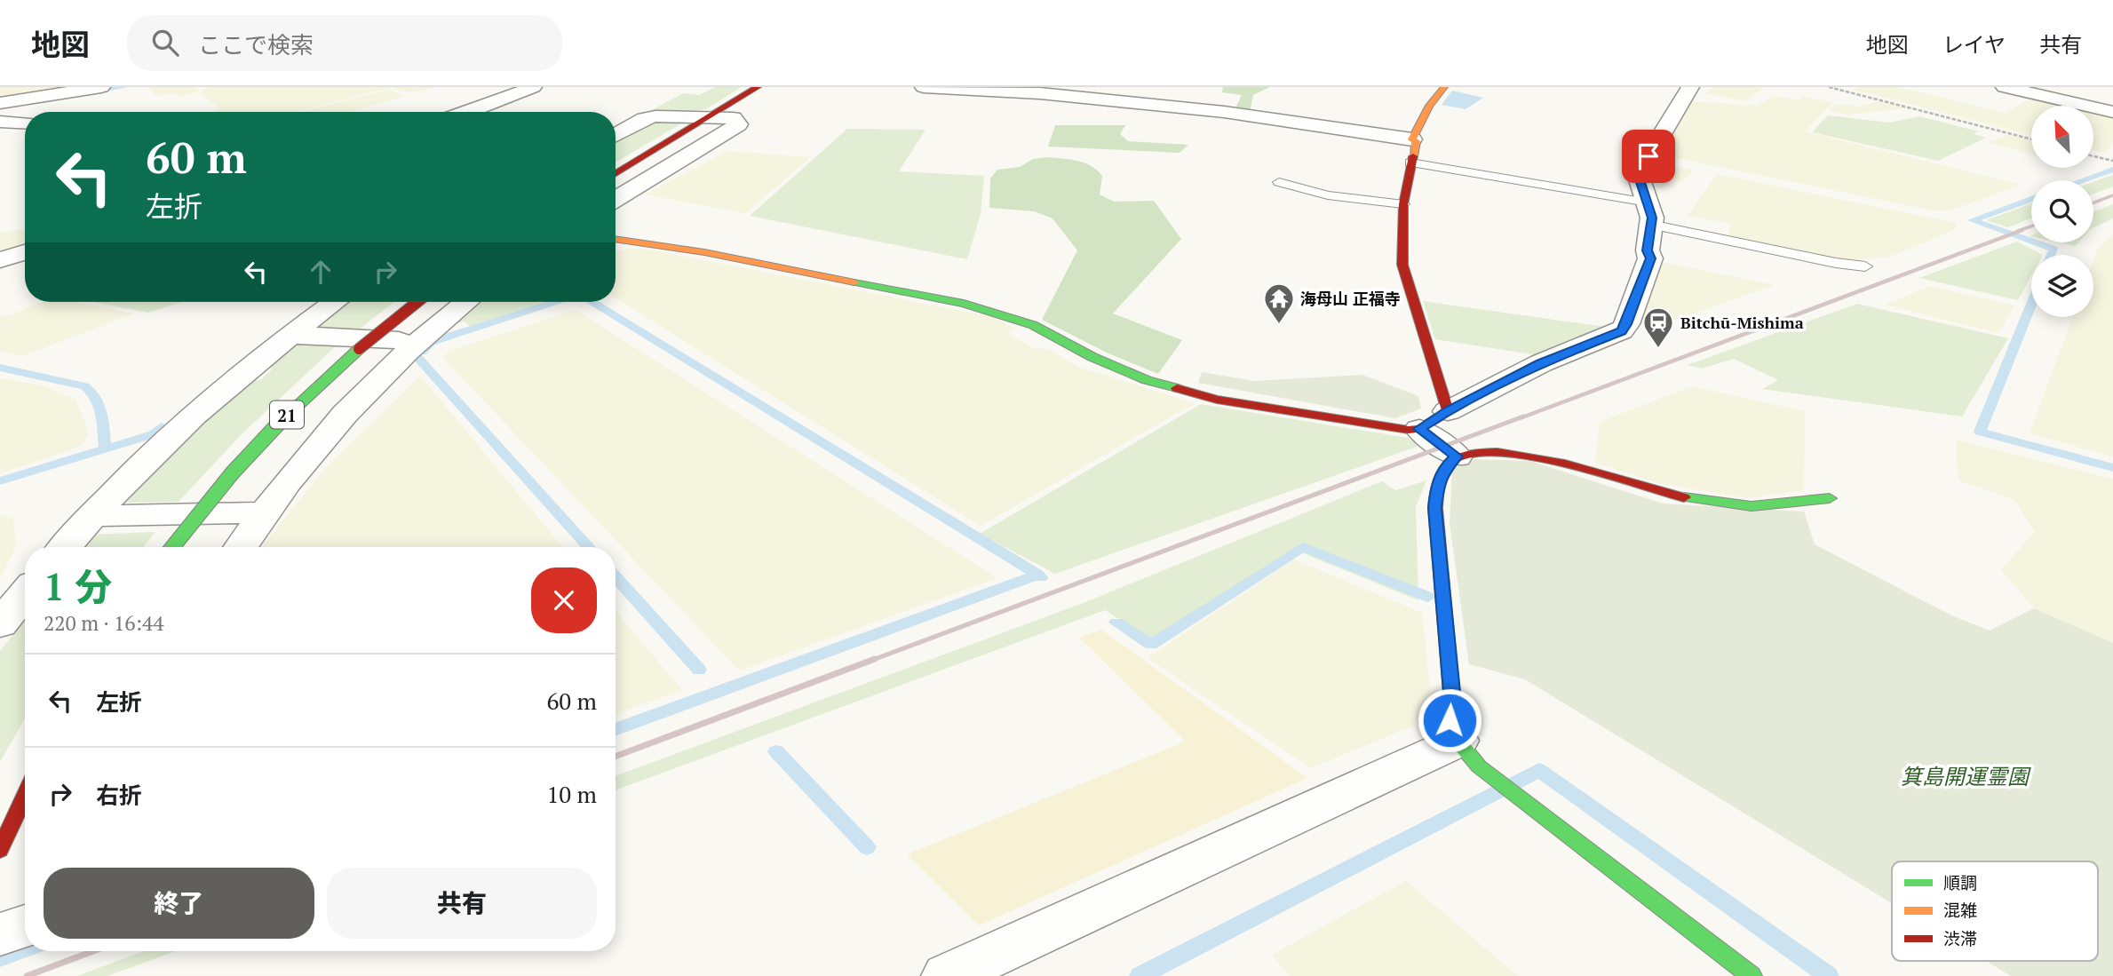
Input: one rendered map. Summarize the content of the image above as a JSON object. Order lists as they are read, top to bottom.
{
  "streets": {
    "street": ["21"]
  },
  "parks": ["箕島開運霊園"],
  "places": {
    "temple": ["海母山 正福寺"],
    "station": ["Bitchū-Mishima"]
  },
  "legend": ["順調", "混雑", "渋滞"],
  "north": "top left",
  "page": {
    "header": "地図",
    "search": "ここで検索",
    "nav": ["地図", "レイヤ", "共有"],
    "turn": ["60 m", "左折"],
    "heading": ["1 分", "220 m · 16:44"],
    "list": [
      {
        "name": "左折",
        "value": "60 m"
      },
      {
        "name": "右折",
        "value": "10 m"
      }
    ],
    "buttons": ["終了", "共有"]
  }
}
